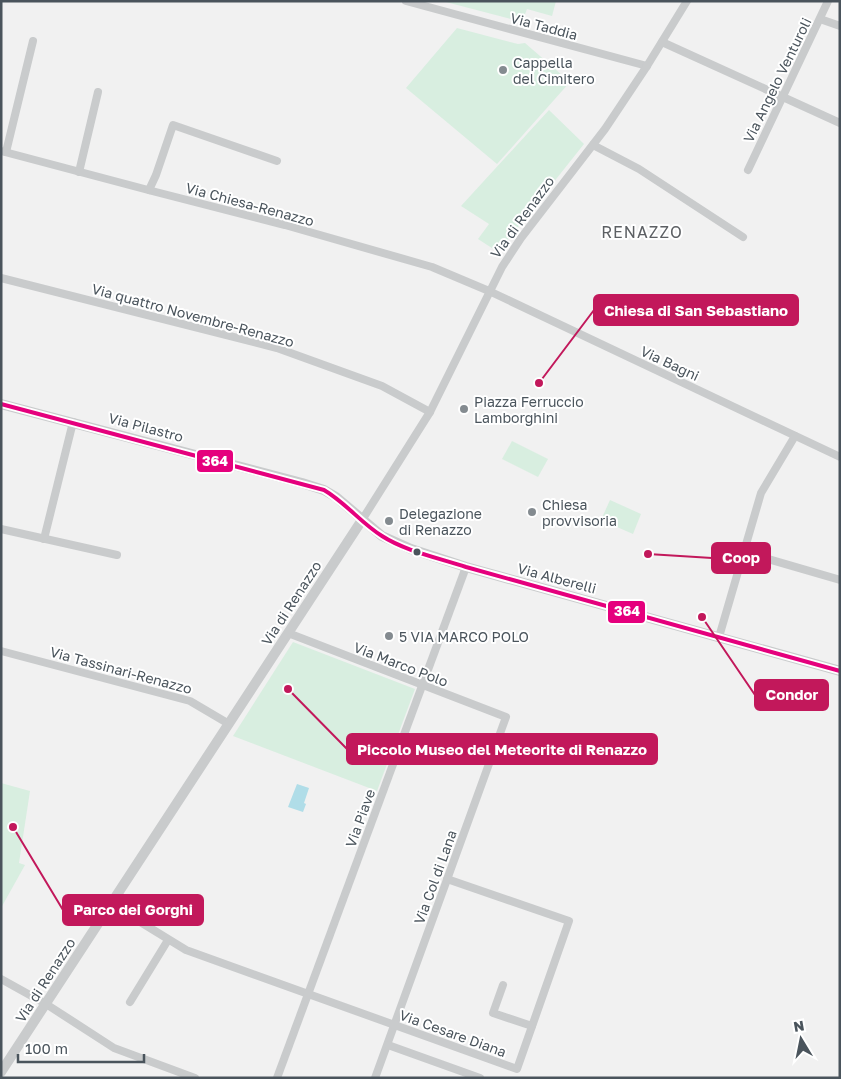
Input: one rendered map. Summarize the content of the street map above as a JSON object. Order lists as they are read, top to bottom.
{
  "streets": {
    "street": [
      "Via Taddia",
      "Via Angelo Venturoli",
      "Via Chiesa-Renazzo",
      "Via di Renazzo",
      "Via quattro Novembre-Renazzo",
      "Via Bagni",
      "Via Pilastro",
      "Via Alberelli",
      "Via Marco Polo",
      "Via Tassinari-Renazzo",
      "Via Piave",
      "Via Col di Lana",
      "Via Cesare Diana"
    ]
  },
  "crossings": [
    ["Via Taddia", "Via di Renazzo"],
    ["Via Chiesa-Renazzo", "Via di Renazzo"],
    ["Via Chiesa-Renazzo", "Via Bagni"],
    ["Via di Renazzo", "Via quattro Novembre-Renazzo"],
    ["Via di Renazzo", "Via Bagni"],
    ["Via di Renazzo", "Via Pilastro"],
    ["Via di Renazzo", "Via Alberelli"],
    ["Via di Renazzo", "Via Marco Polo"],
    ["Via di Renazzo", "Via Tassinari-Renazzo"],
    ["Via di Renazzo", "Via Cesare Diana"],
    ["Via Pilastro", "Via Alberelli"],
    ["Via Alberelli", "Via Piave"],
    ["Via Marco Polo", "Via Piave"],
    ["Via Marco Polo", "Via Col di Lana"],
    ["Via Piave", "Via Cesare Diana"],
    ["Via Col di Lana", "Via Cesare Diana"]
  ],
  "districts": ["RENAZZO"],
  "places": [
    "Cappella del Cimitero",
    "Chiesa di San Sebastiano",
    "Piazza Ferruccio Lamborghini",
    "Chiesa provvisoria",
    "Delegazione di Renazzo",
    "Coop",
    "Condor",
    "5 VIA MARCO POLO",
    "Piccolo Museo del Meteorite di Renazzo",
    "Parco dei Gorghi"
  ],
  "lines": ["transit line 364"],
  "scale_bar": "100 m",
  "north": "top"
}
